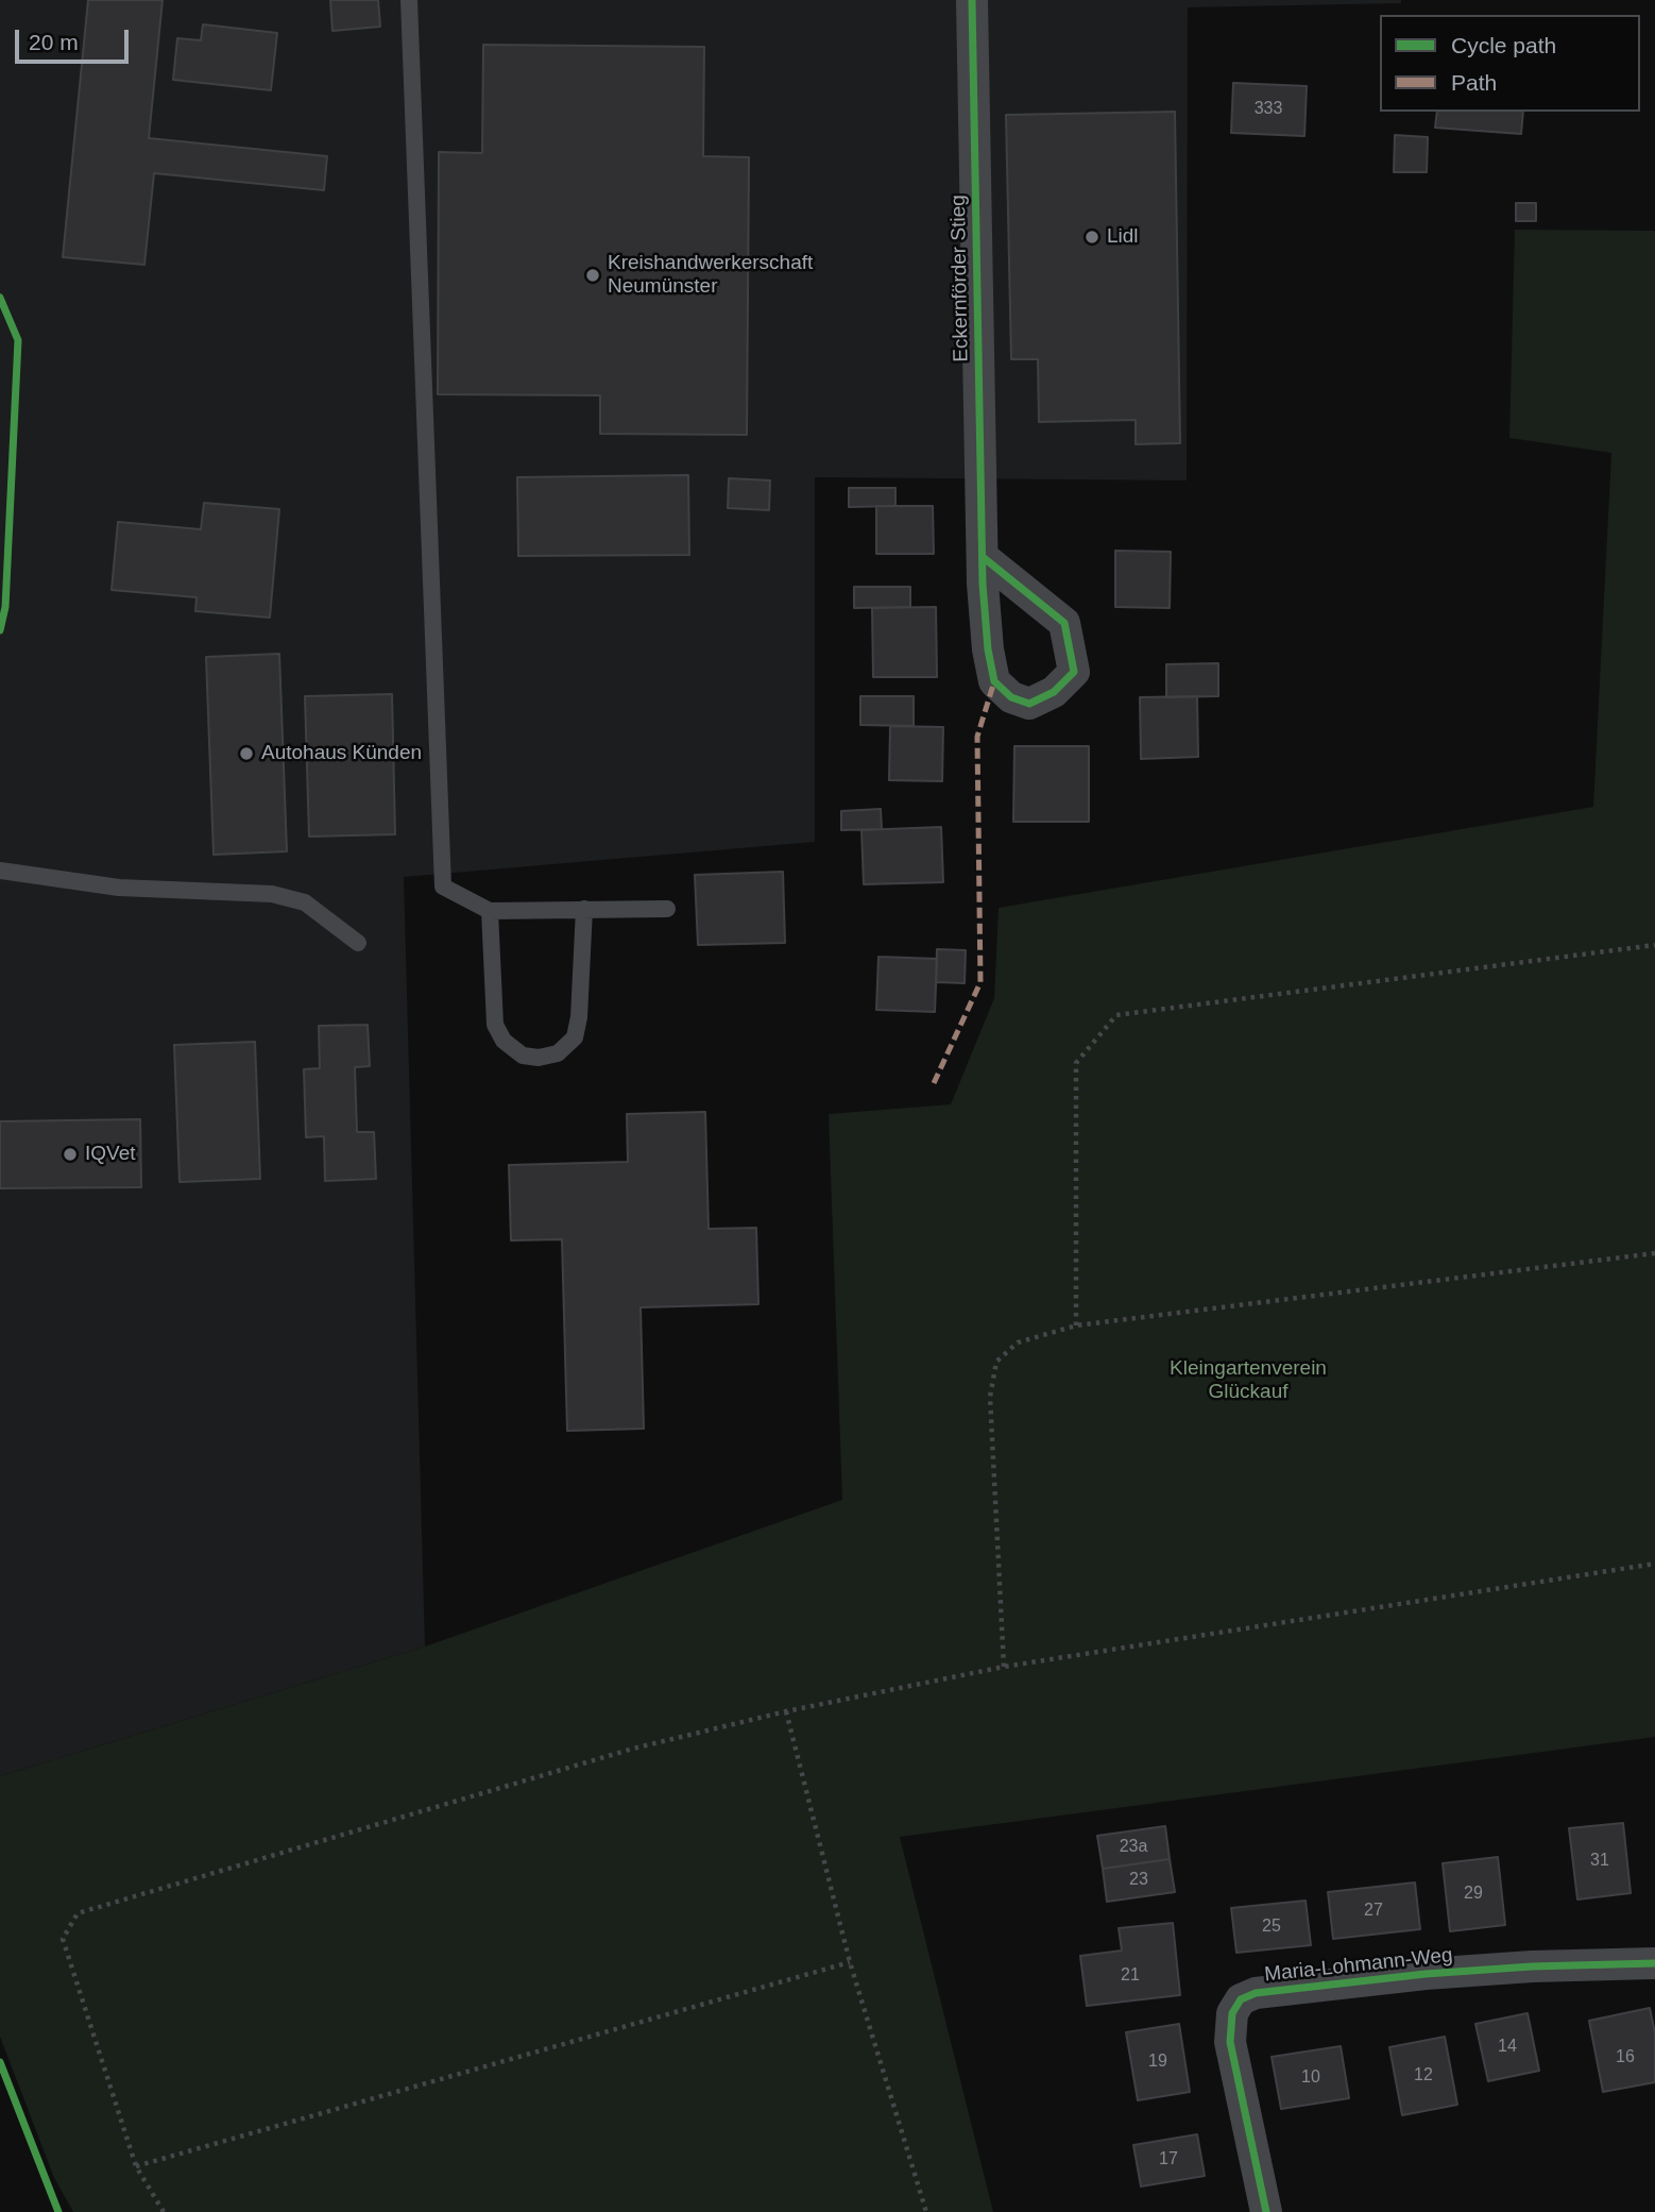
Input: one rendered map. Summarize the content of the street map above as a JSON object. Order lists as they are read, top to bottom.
{
  "streets": {
    "street": ["Eckernförder Stieg", "Maria-Lohmann-Weg"]
  },
  "parks": ["Kleingartenverein Glückauf"],
  "places": [
    "Lidl",
    "Kreishandwerkerschaft Neumünster",
    "Autohaus Künden",
    "IQVet"
  ],
  "house_numbers": [
    "333",
    "23a",
    "31",
    "23",
    "29",
    "27",
    "25",
    "21",
    "14",
    "16",
    "19",
    "12",
    "10",
    "17"
  ],
  "legend": ["Cycle path", "Path"],
  "scale_bar": "20 m"
}
